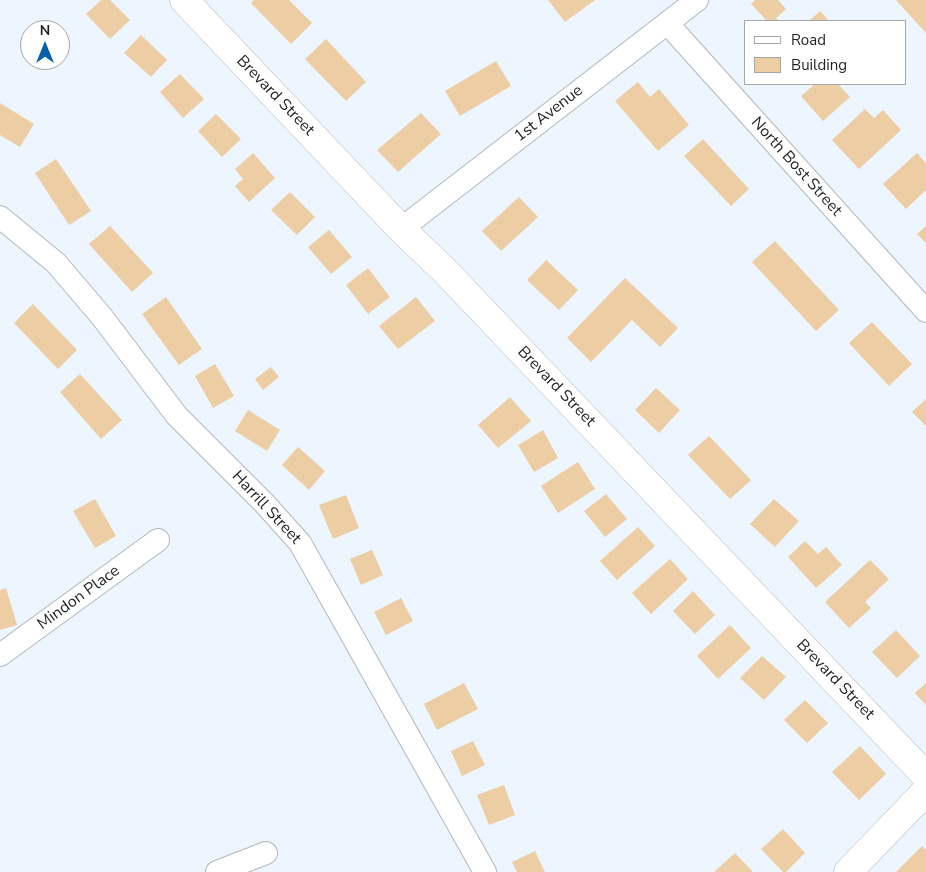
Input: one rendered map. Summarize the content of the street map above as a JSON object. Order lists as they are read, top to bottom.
{
  "streets": {
    "street": [
      "Brevard Street",
      "1st Avenue",
      "North Bost Street",
      "Harrill Street",
      "Mindon Place"
    ]
  },
  "crossings": [
    ["Brevard Street", "1st Avenue"],
    ["1st Avenue", "North Bost Street"]
  ],
  "legend": ["Road", "Building"],
  "north": "top"
}
